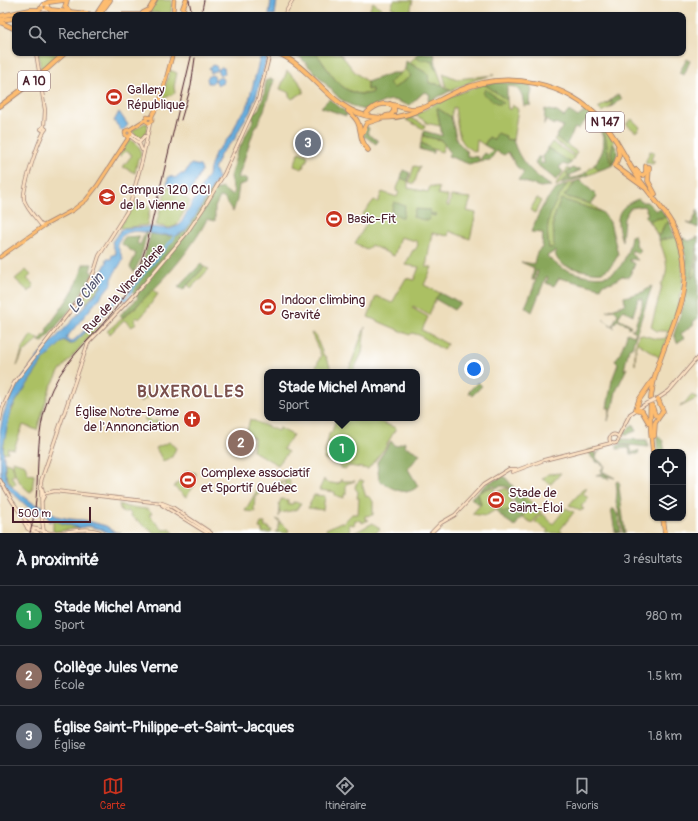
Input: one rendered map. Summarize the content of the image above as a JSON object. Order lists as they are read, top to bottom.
{
  "streets": {
    "highway": ["A 10", "N 147"],
    "main road": ["Rue de la Vincenderie"]
  },
  "districts": ["BUXEROLLES"],
  "water": ["Le Clain"],
  "places": {
    "sports": [
      "Gallery République",
      "Basic-Fit",
      "Indoor climbing Gravité",
      "Complexe associatif et Sportif Québec",
      "Stade de Saint-Éloi"
    ],
    "school or university": ["Campus 120 CCI de la Vienne"],
    "church": ["Église Notre-Dame de l'Annonciation"]
  },
  "scale_bar": "500 m",
  "page": {
    "search": "Rechercher",
    "pins": ["3", "2", "1"],
    "popup": ["Stade Michel Amand", "Sport"],
    "scale": "500 m",
    "heading": ["À proximité", "3 résultats"],
    "list": [
      {
        "mark": "1",
        "name": "Stade Michel Amand",
        "note": "Sport",
        "value": "980 m"
      },
      {
        "mark": "2",
        "name": "Collège Jules Verne",
        "note": "École",
        "value": "1.5 km"
      },
      {
        "mark": "3",
        "name": "Église Saint-Philippe-et-Saint-Jacques",
        "note": "Église",
        "value": "1.8 km"
      }
    ],
    "nav": ["Carte", "Itinéraire", "Favoris"]
  }
}
